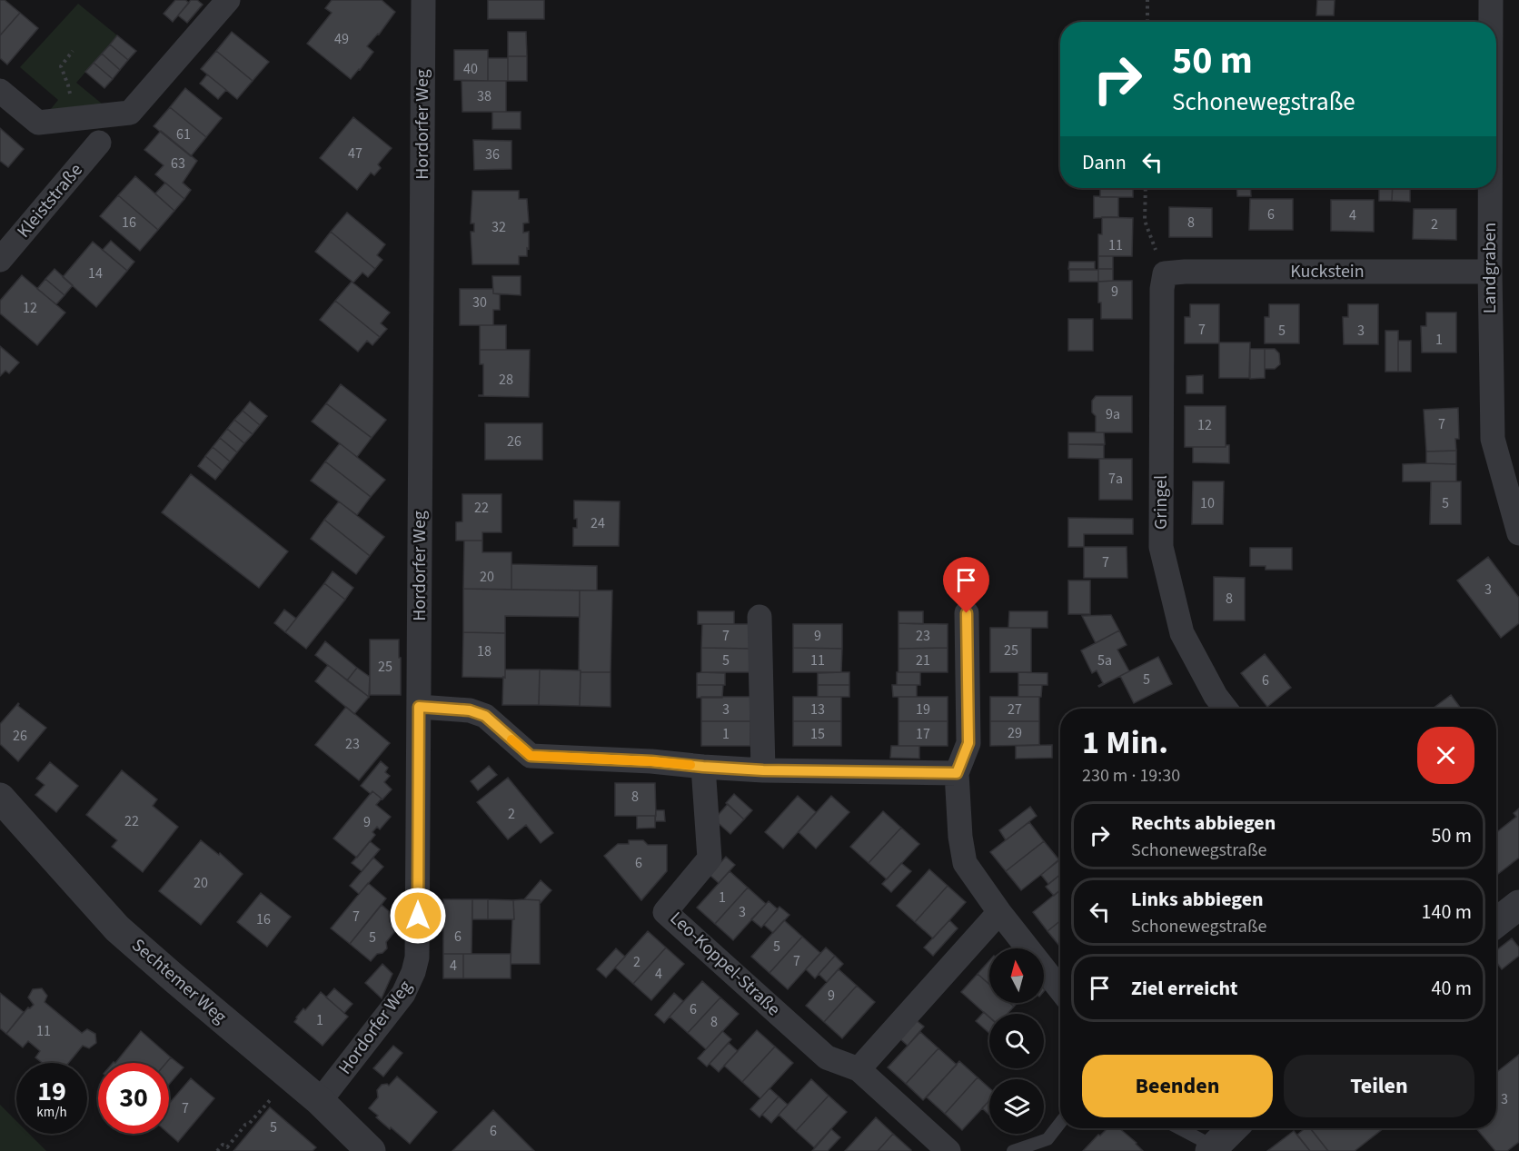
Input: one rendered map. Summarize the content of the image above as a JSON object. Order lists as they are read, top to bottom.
{
  "streets": {
    "street": [
      "Hordorfer Weg",
      "Kleiststraße",
      "Landgraben",
      "Kuckstein",
      "Gringel",
      "Leo-Koppel-Straße",
      "Sechtemer Weg"
    ]
  },
  "crossings": [
    ["Hordorfer Weg", "Sechtemer Weg"],
    ["Landgraben", "Kuckstein"],
    ["Kuckstein", "Gringel"]
  ],
  "house_numbers": [
    "49",
    "40",
    "38",
    "61",
    "47",
    "36",
    "63",
    "6",
    "4",
    "16",
    "8",
    "2",
    "32",
    "11",
    "14",
    "9",
    "30",
    "12",
    "7",
    "5",
    "3",
    "1",
    "28",
    "9a",
    "7",
    "12",
    "26",
    "7a",
    "10",
    "5",
    "22",
    "24",
    "7",
    "20",
    "3",
    "8",
    "7",
    "9",
    "23",
    "25",
    "18",
    "5",
    "11",
    "21",
    "5a",
    "25",
    "5",
    "6",
    "3",
    "13",
    "19",
    "27",
    "29",
    "1",
    "15",
    "17",
    "26",
    "23",
    "8",
    "2",
    "22",
    "9",
    "6",
    "20",
    "1",
    "3",
    "7",
    "16",
    "6",
    "5",
    "5",
    "7",
    "2",
    "4",
    "4",
    "9",
    "6",
    "1",
    "8",
    "11",
    "3",
    "7",
    "5",
    "6"
  ],
  "north": "top",
  "page": {
    "turn": ["50 m", "Schonewegstraße"],
    "then": "Dann",
    "heading": ["1 Min.", "230 m · 19:30"],
    "list": [
      {
        "name": "Rechts abbiegen",
        "note": "Schonewegstraße",
        "value": "50 m"
      },
      {
        "name": "Links abbiegen",
        "note": "Schonewegstraße",
        "value": "140 m"
      },
      {
        "name": "Ziel erreicht",
        "value": "40 m"
      }
    ],
    "buttons": ["Beenden", "Teilen"],
    "speed": "19 km/h",
    "limit": "30"
  }
}
